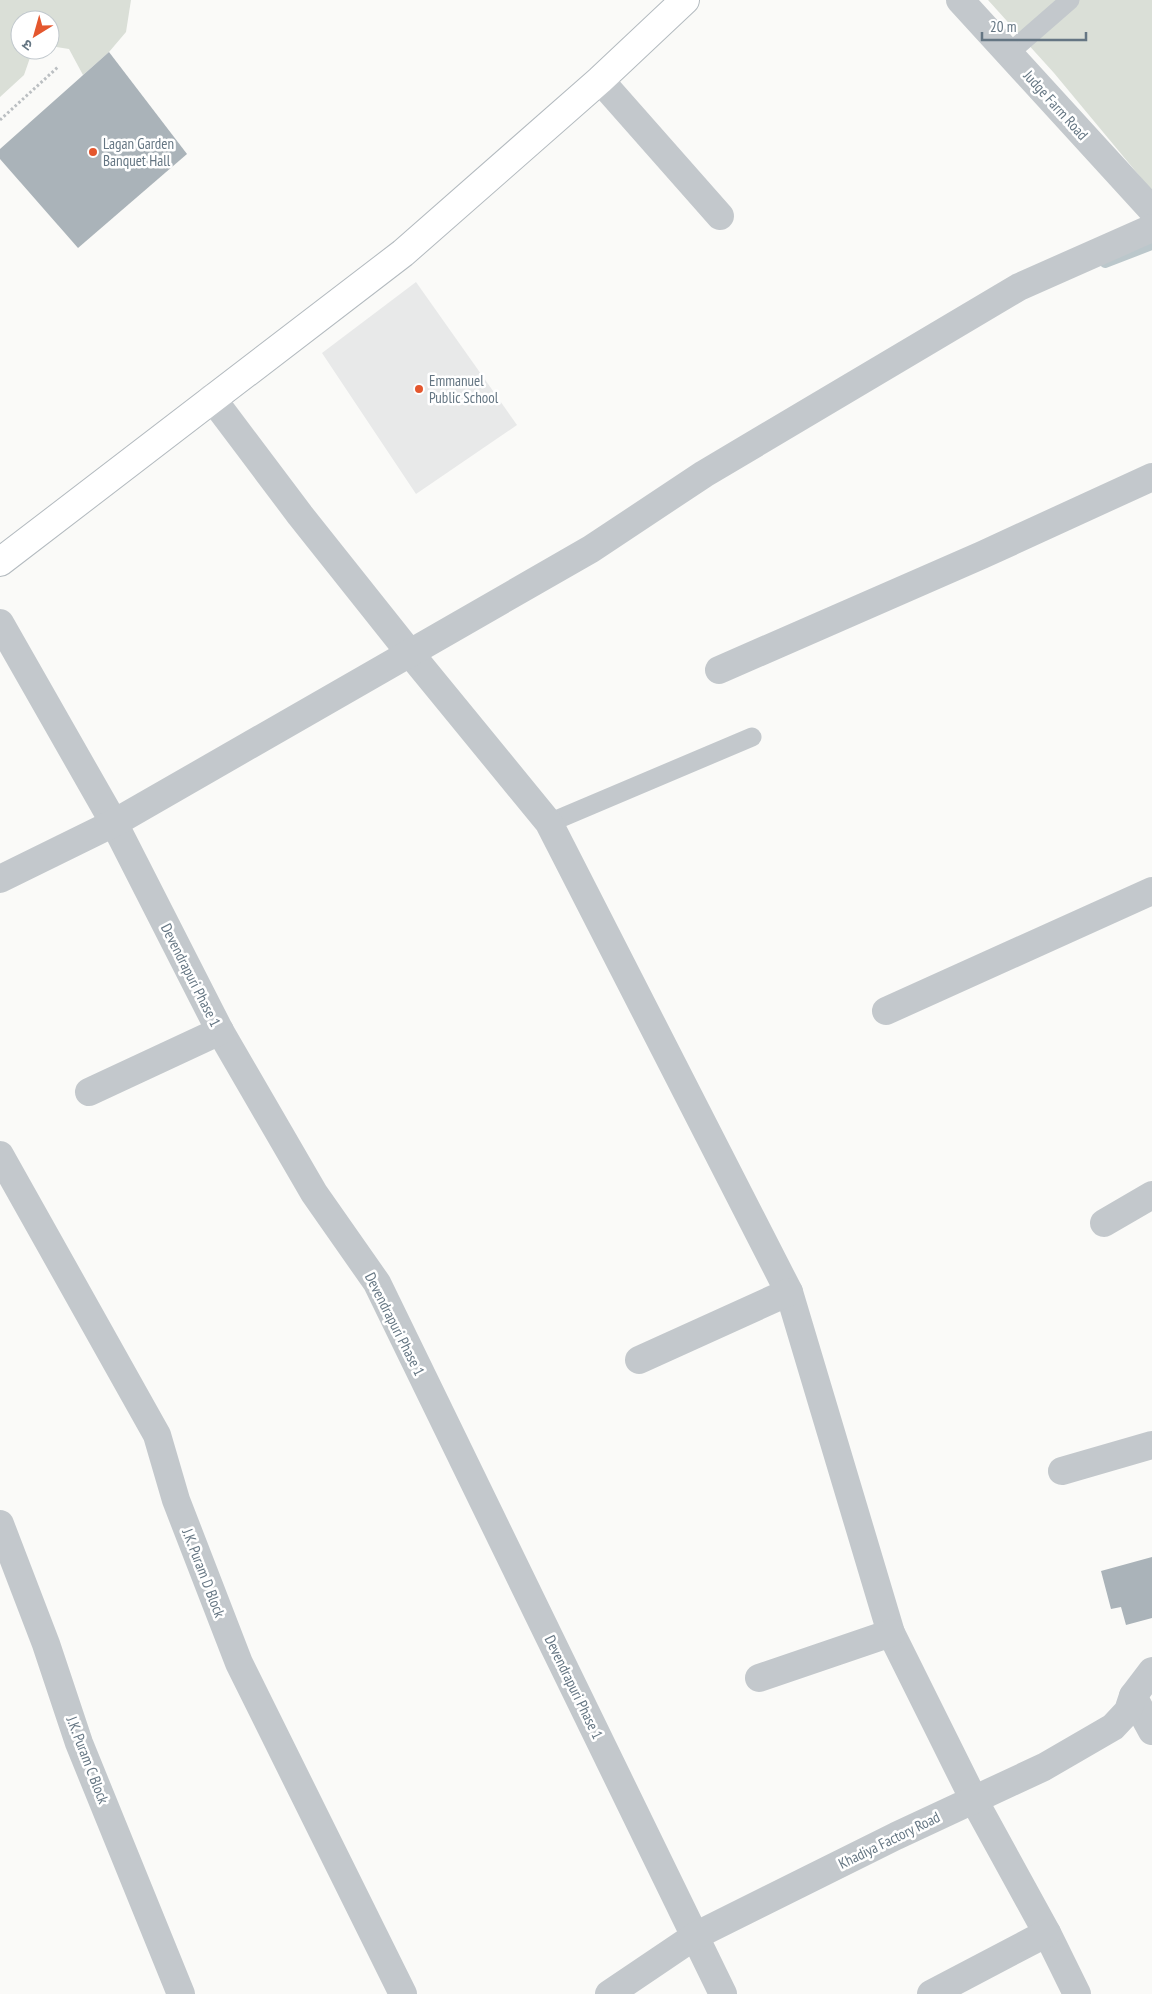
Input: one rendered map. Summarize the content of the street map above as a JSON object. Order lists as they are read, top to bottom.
{
  "streets": {
    "street": [
      "Judge Farm Road",
      "Devendrapuri Phase 1",
      "J.K. Puram D Block",
      "J.K. Puram C Block",
      "Khadiya Factory Road"
    ]
  },
  "crossings": [
    ["Devendrapuri Phase 1", "Khadiya Factory Road"]
  ],
  "places": ["Lagan Garden Banquet Hall", "Emmanuel Public School"],
  "scale_bar": "20 m",
  "north": "bottom left"
}
